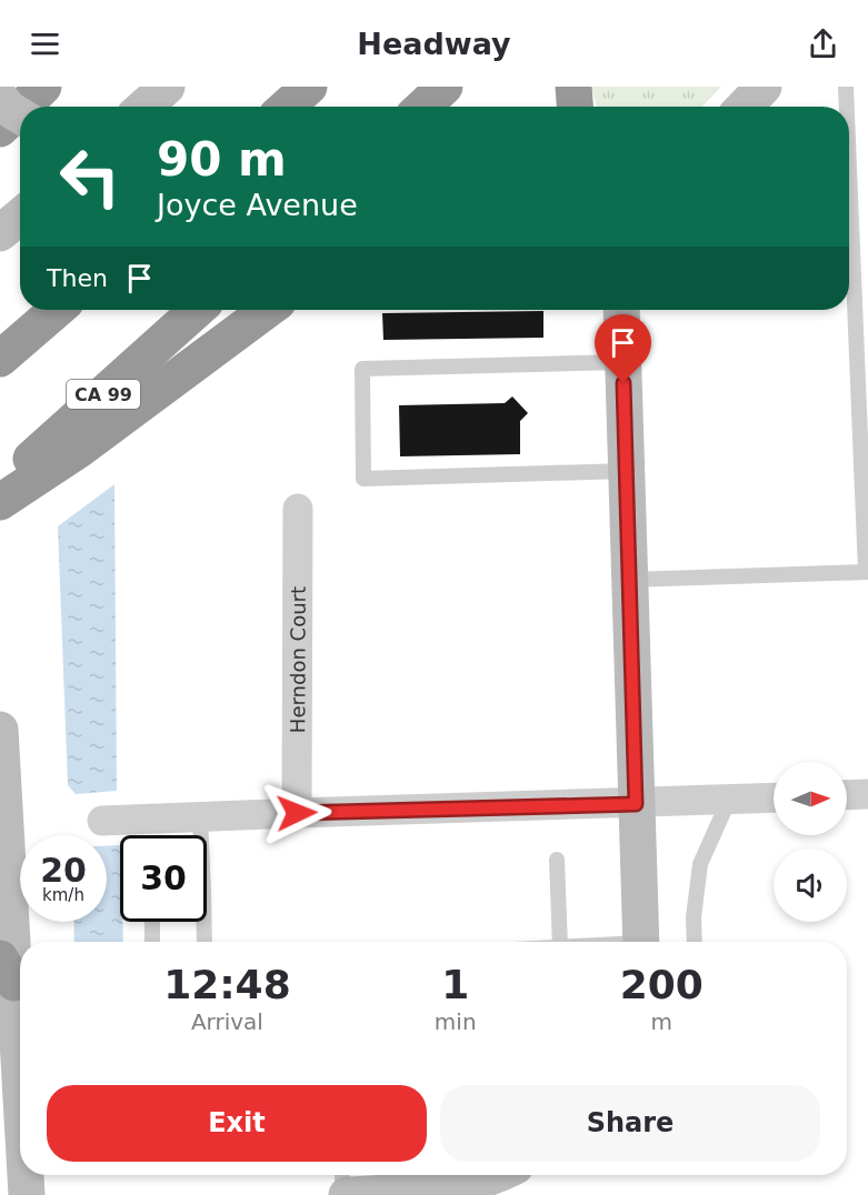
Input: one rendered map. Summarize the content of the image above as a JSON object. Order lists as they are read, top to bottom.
{
  "streets": {
    "highway": ["CA 99"],
    "street": ["Herndon Court"]
  },
  "north": "right",
  "page": {
    "header": "Headway",
    "turn": ["90 m", "Joyce Avenue"],
    "then": "Then",
    "speed": "20 km/h",
    "limit": "30",
    "eta": [
      "12:48",
      "Arrival",
      "1",
      "min",
      "200",
      "m"
    ],
    "buttons": ["Exit", "Share"]
  }
}
